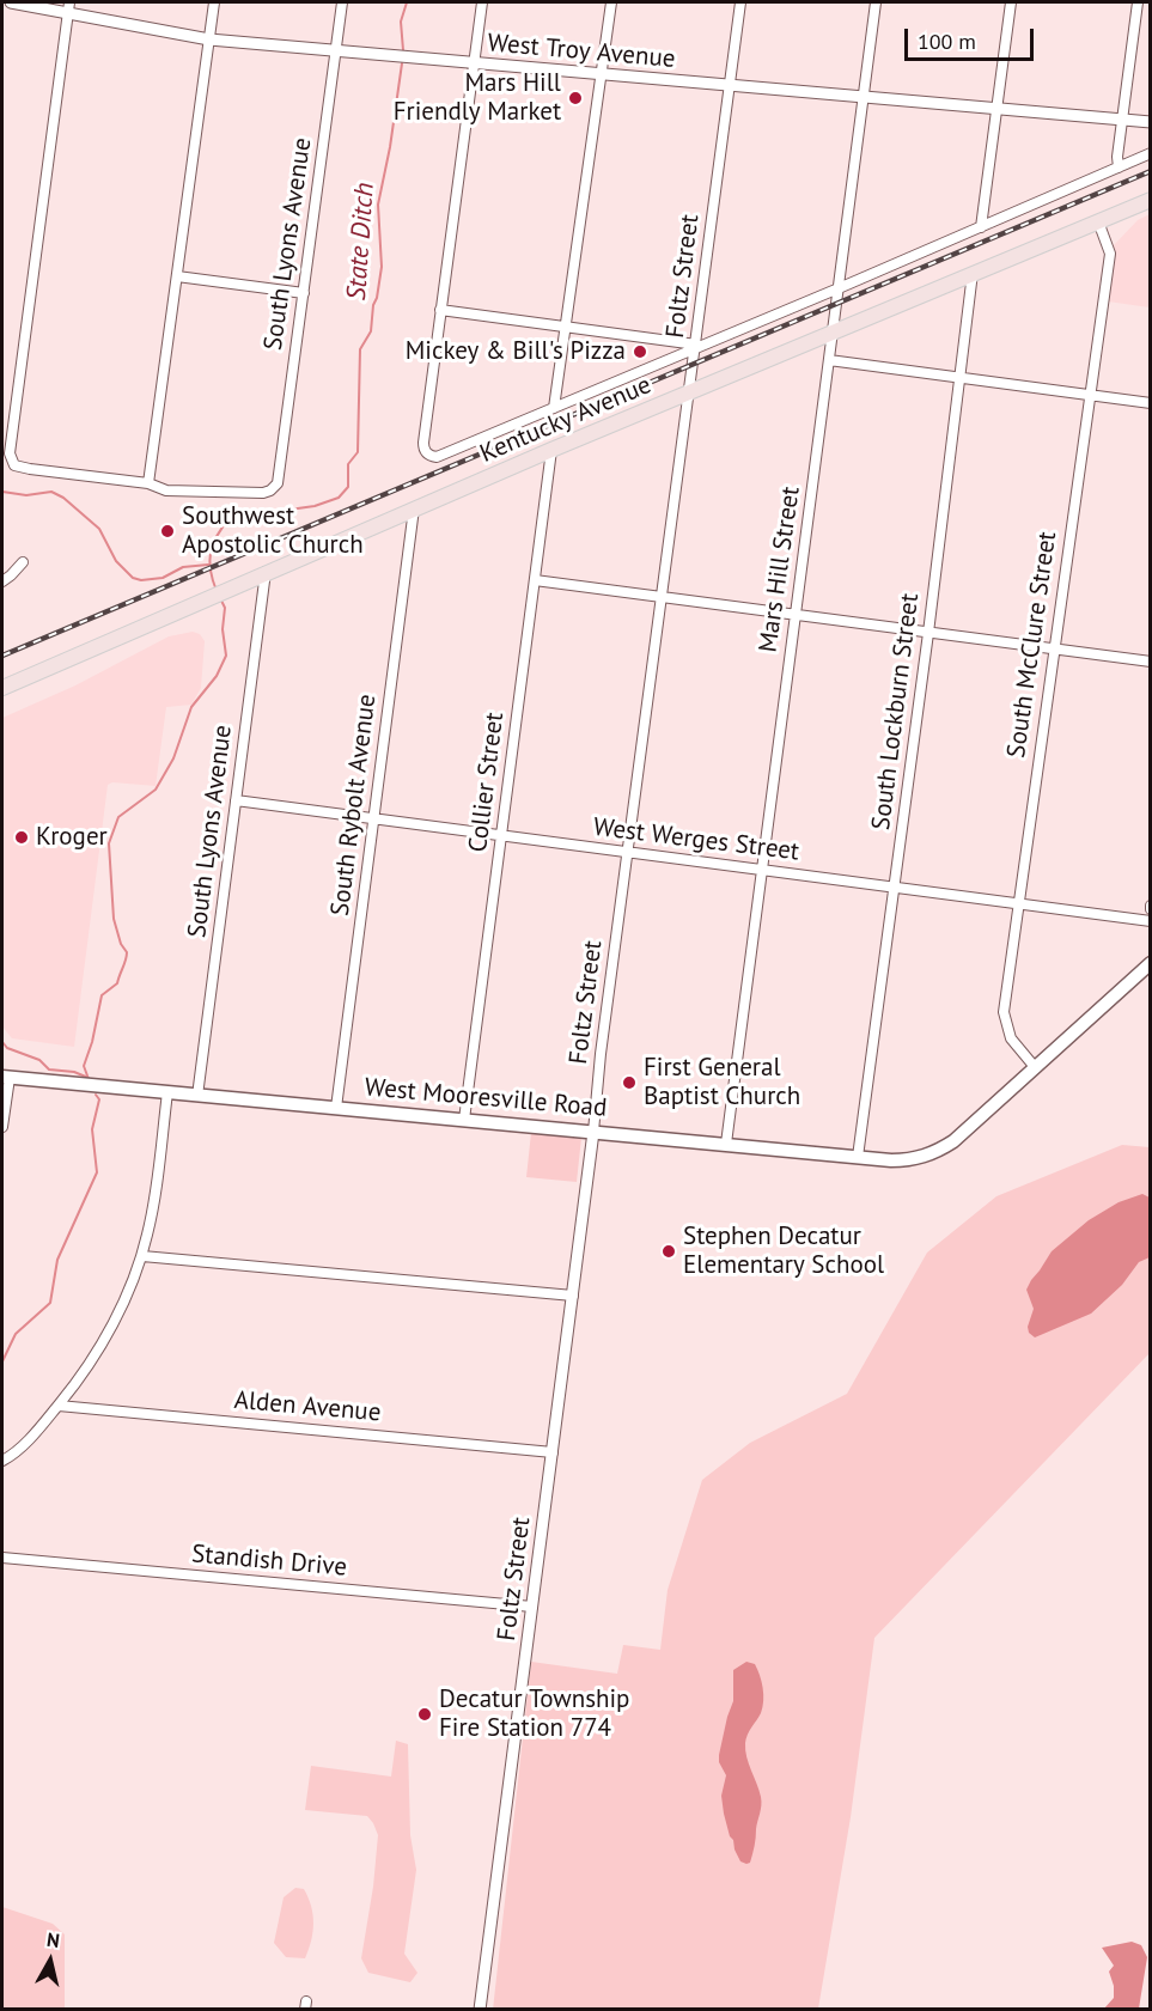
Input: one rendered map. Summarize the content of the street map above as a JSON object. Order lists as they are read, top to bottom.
{
  "streets": {
    "main road": ["Kentucky Avenue", "West Mooresville Road"],
    "street": [
      "West Troy Avenue",
      "South Lyons Avenue",
      "Foltz Street",
      "Mars Hill Street",
      "South McClure Street",
      "South Lockburn Street",
      "Collier Street",
      "South Rybolt Avenue",
      "West Werges Street",
      "Alden Avenue",
      "Standish Drive"
    ]
  },
  "crossings": [
    ["West Troy Avenue", "South Lyons Avenue"],
    ["West Troy Avenue", "Foltz Street"],
    ["West Troy Avenue", "Mars Hill Street"],
    ["South Lyons Avenue", "Kentucky Avenue"],
    ["South Lyons Avenue", "West Werges Street"],
    ["South Lyons Avenue", "West Mooresville Road"],
    ["Foltz Street", "Kentucky Avenue"],
    ["Foltz Street", "West Werges Street"],
    ["Foltz Street", "West Mooresville Road"],
    ["Foltz Street", "Alden Avenue"],
    ["Foltz Street", "Standish Drive"],
    ["Kentucky Avenue", "Mars Hill Street"],
    ["Kentucky Avenue", "South McClure Street"],
    ["Kentucky Avenue", "South Lockburn Street"],
    ["Kentucky Avenue", "Collier Street"],
    ["Kentucky Avenue", "South Rybolt Avenue"],
    ["Mars Hill Street", "West Werges Street"],
    ["Mars Hill Street", "West Mooresville Road"],
    ["South McClure Street", "West Werges Street"],
    ["South McClure Street", "West Mooresville Road"],
    ["South Lockburn Street", "West Werges Street"],
    ["South Lockburn Street", "West Mooresville Road"],
    ["Collier Street", "West Werges Street"],
    ["Collier Street", "West Mooresville Road"],
    ["South Rybolt Avenue", "West Werges Street"],
    ["South Rybolt Avenue", "West Mooresville Road"]
  ],
  "water": ["State Ditch"],
  "places": [
    "Mars Hill Friendly Market",
    "Mickey & Bill's Pizza",
    "Southwest Apostolic Church",
    "Kroger",
    "First General Baptist Church",
    "Stephen Decatur Elementary School",
    "Decatur Township Fire Station 774"
  ],
  "scale_bar": "100 m",
  "north": "top"
}
